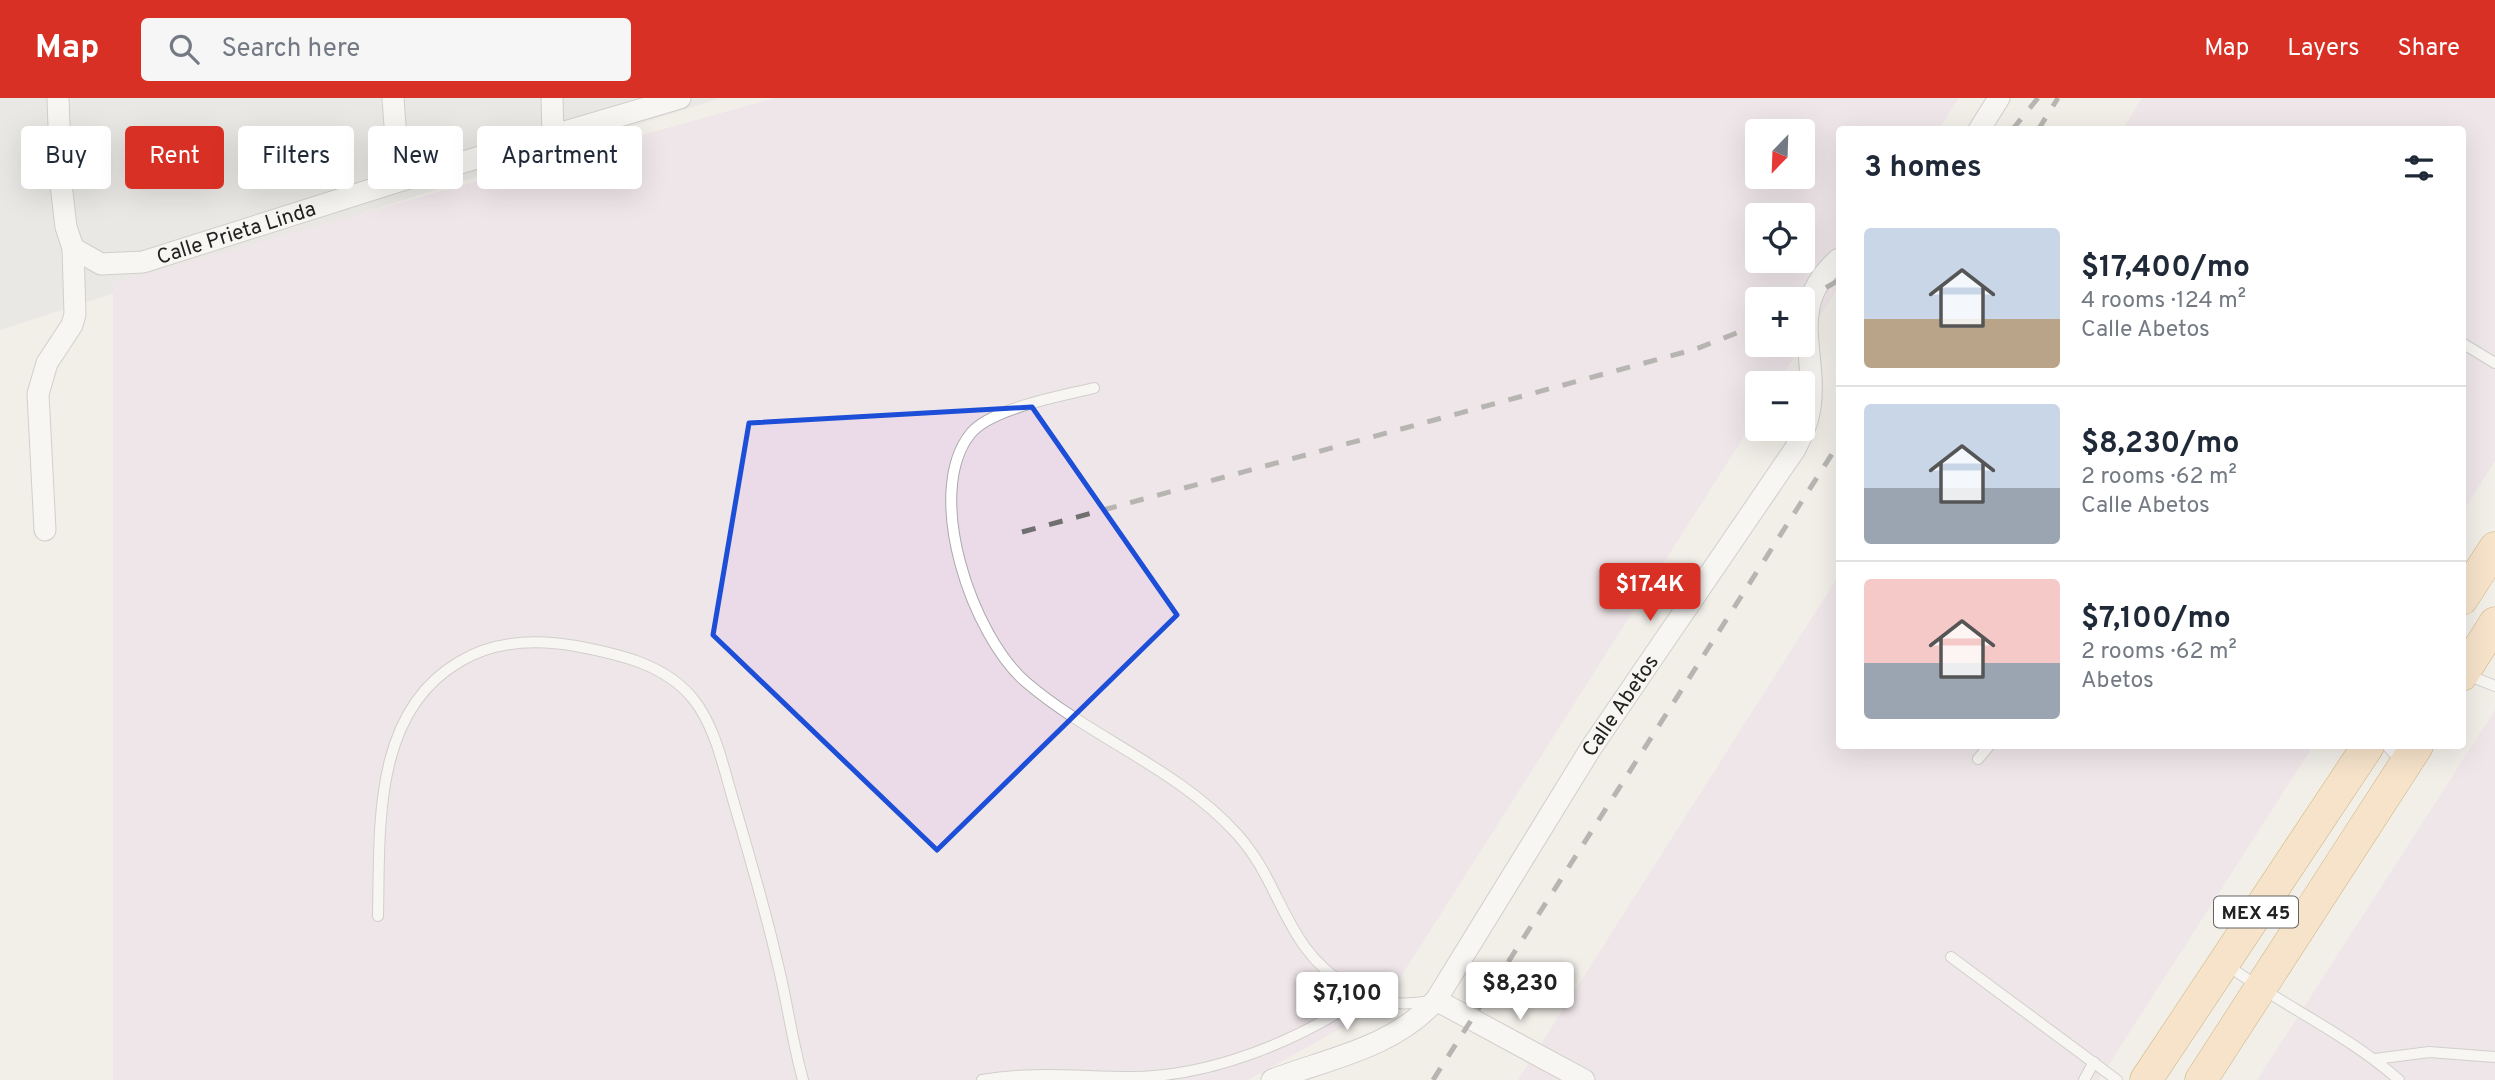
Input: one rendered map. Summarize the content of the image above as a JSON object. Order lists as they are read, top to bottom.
{
  "streets": {
    "main road": ["MEX 45"],
    "street": ["Calle Prieta Linda", "Calle Abetos"]
  },
  "north": "bottom left",
  "page": {
    "header": "Map",
    "search": "Search here",
    "nav": ["Map", "Layers", "Share"],
    "map_buttons": ["+", "−"],
    "chip": [
      "Buy",
      "Rent",
      "Filters",
      "New",
      "Apartment"
    ],
    "heading": "3 homes",
    "list": [
      {
        "name": "$17,400/mo",
        "note": "4 rooms · 124 m² · Calle Abetos"
      },
      {
        "name": "$8,230/mo",
        "note": "2 rooms · 62 m² · Calle Abetos"
      },
      {
        "name": "$7,100/mo",
        "note": "2 rooms · 62 m² · Abetos"
      }
    ],
    "price": ["$17.4K", "$8,230", "$7,100"]
  }
}
